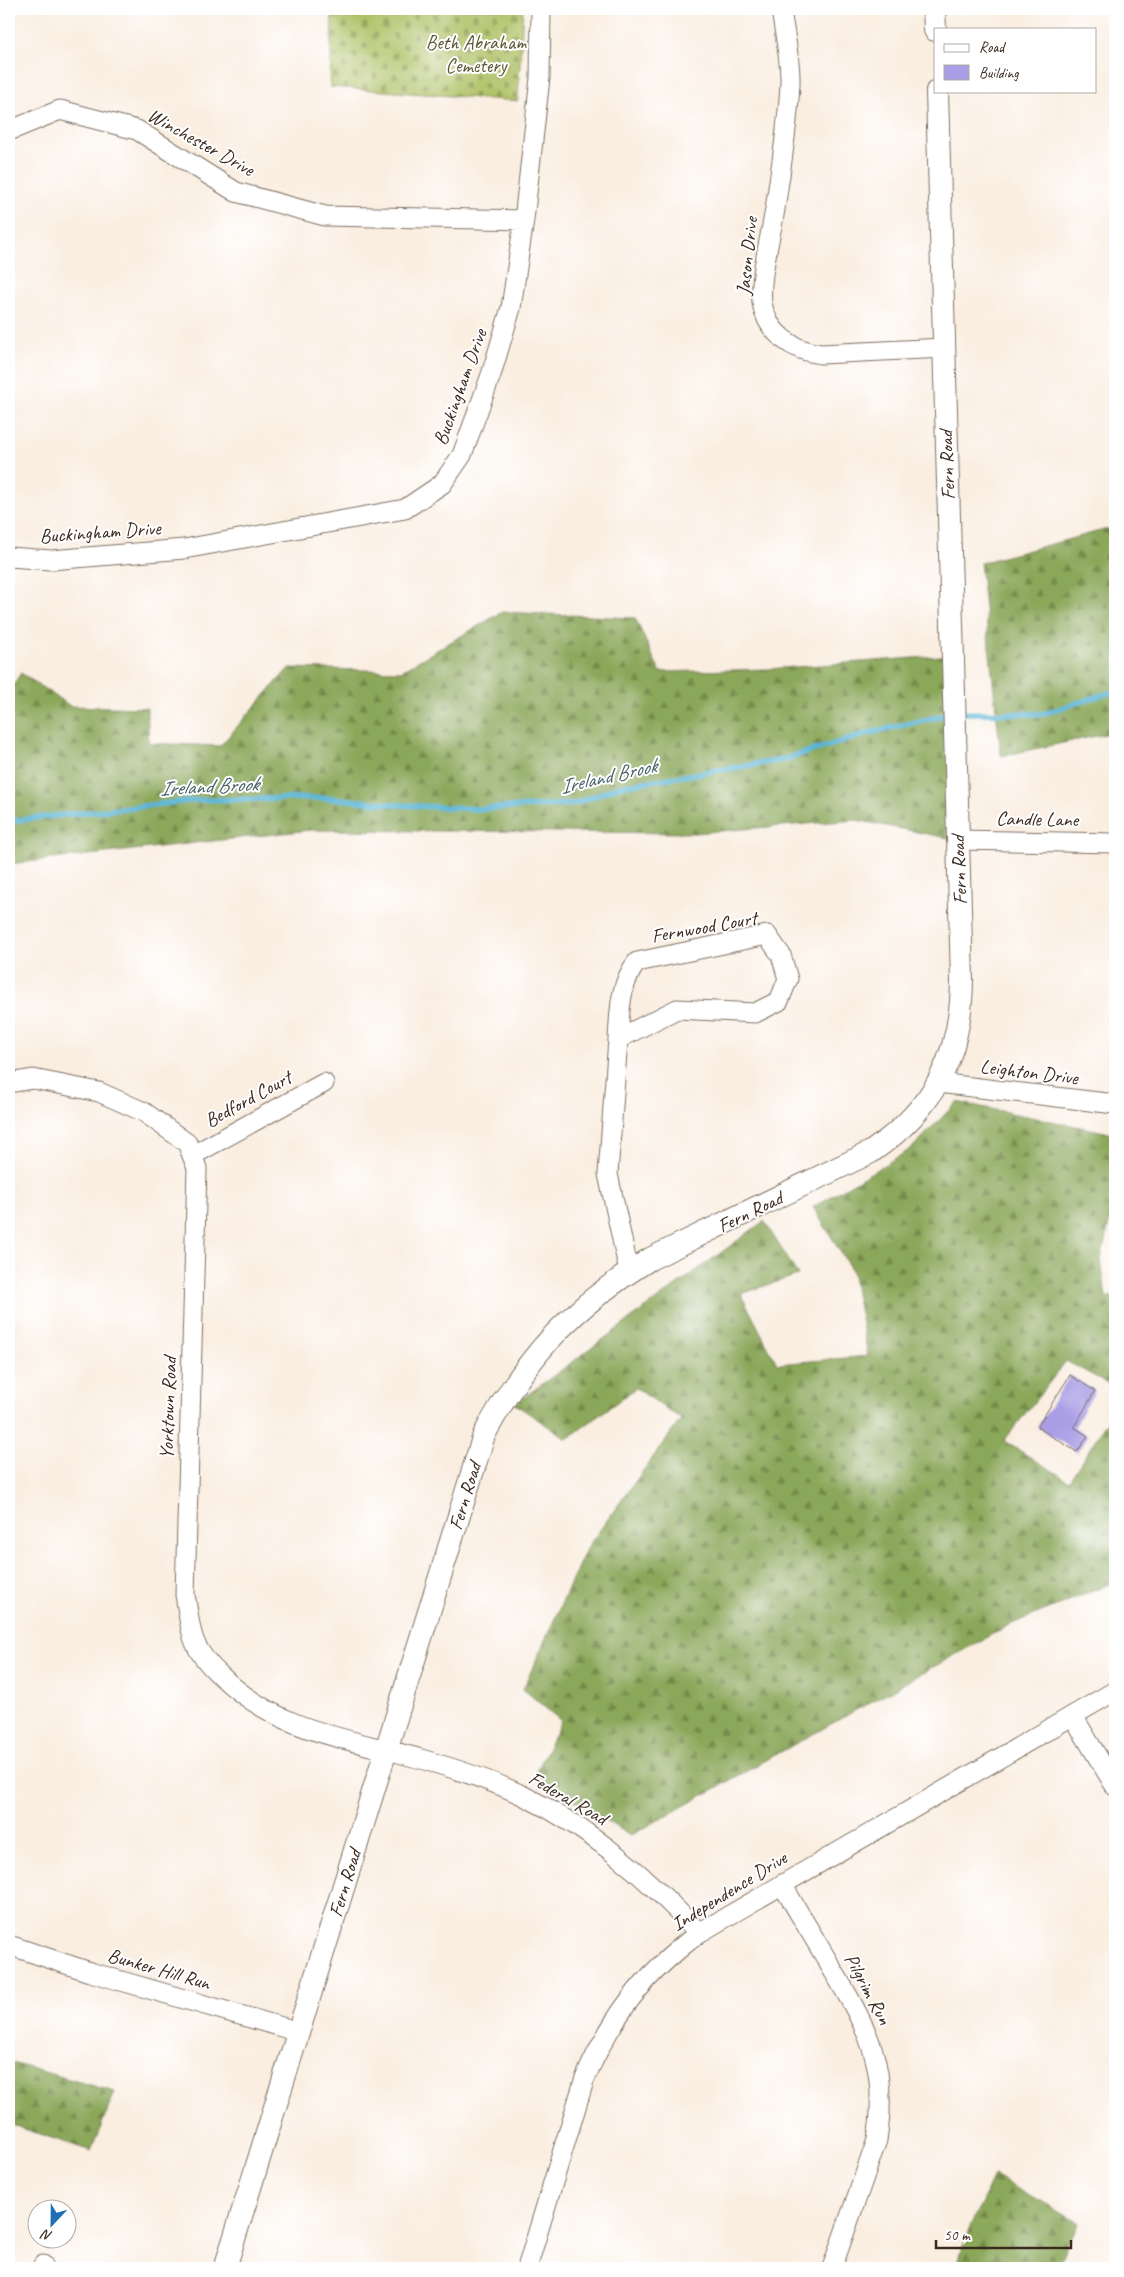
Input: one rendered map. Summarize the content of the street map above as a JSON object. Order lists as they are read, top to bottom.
{
  "streets": {
    "street": [
      "Winchester Drive",
      "Jason Drive",
      "Buckingham Drive",
      "Fern Road",
      "Candle Lane",
      "Fernwood Court",
      "Leighton Drive",
      "Bedford Court",
      "Yorktown Road",
      "Federal Road",
      "Independence Drive",
      "Bunker Hill Run",
      "Pilgrim Run"
    ]
  },
  "crossings": [
    ["Winchester Drive", "Buckingham Drive"],
    ["Jason Drive", "Fern Road"],
    ["Fern Road", "Candle Lane"],
    ["Fern Road", "Fernwood Court"],
    ["Fern Road", "Leighton Drive"],
    ["Fern Road", "Yorktown Road"],
    ["Fern Road", "Federal Road"],
    ["Fern Road", "Bunker Hill Run"],
    ["Bedford Court", "Yorktown Road"],
    ["Yorktown Road", "Federal Road"],
    ["Federal Road", "Independence Drive"],
    ["Independence Drive", "Pilgrim Run"]
  ],
  "water": ["Ireland Brook"],
  "parks": ["Beth Abraham Cemetery"],
  "legend": ["Road", "Building"],
  "scale_bar": "50 m",
  "north": "bottom"
}
